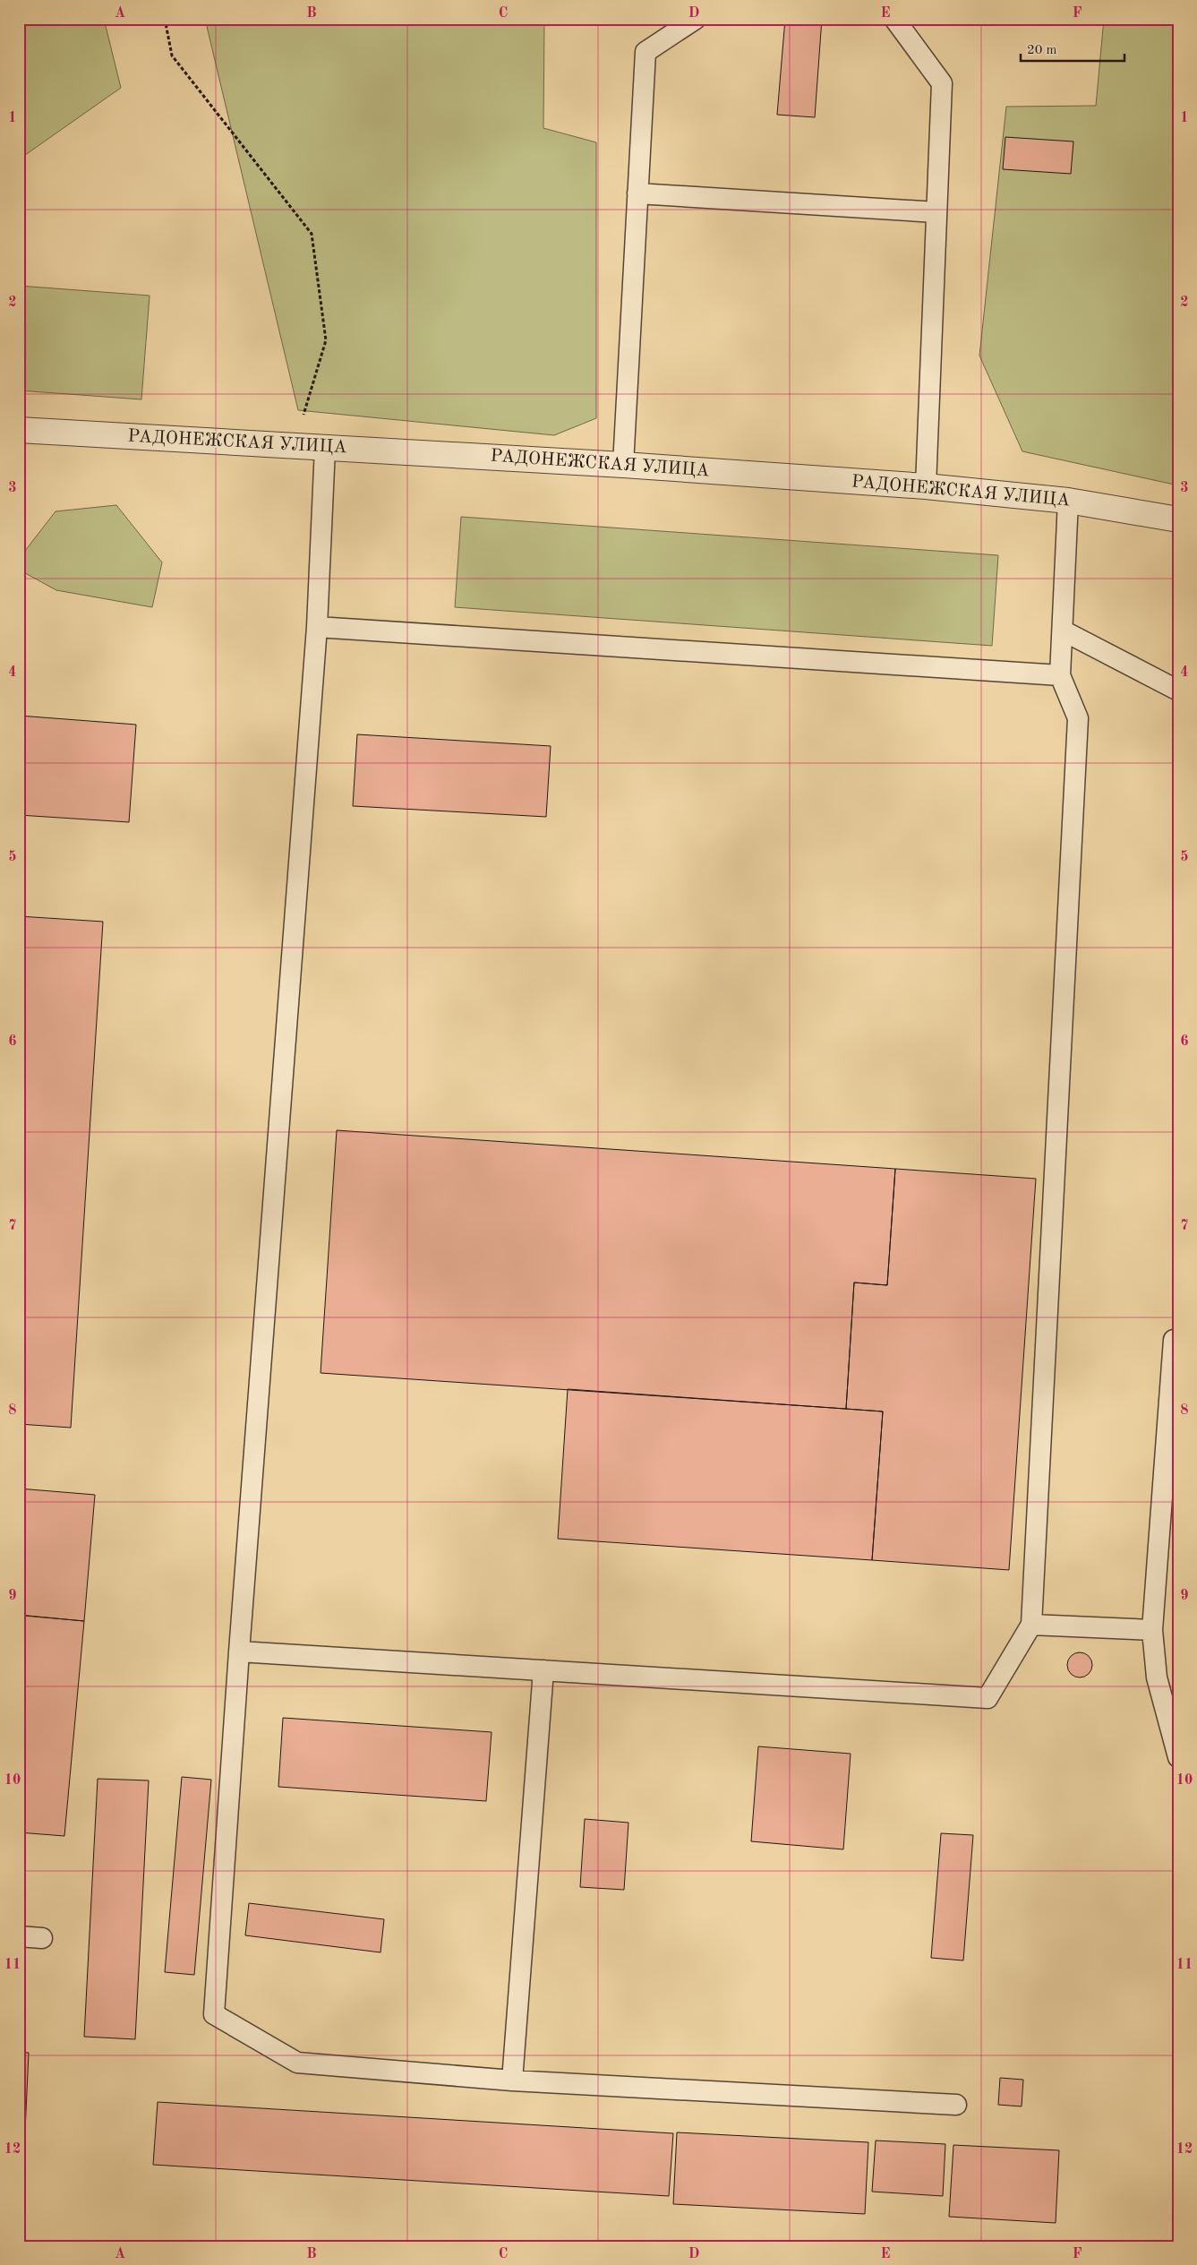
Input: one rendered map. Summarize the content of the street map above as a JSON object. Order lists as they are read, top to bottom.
{
  "streets": {
    "street": ["РАДОНЕЖСКАЯ УЛИЦА"]
  },
  "scale_bar": "20 m",
  "grid": {
    "columns": [
      "A",
      "B",
      "C",
      "D",
      "E",
      "F"
    ],
    "rows": [
      "1",
      "2",
      "3",
      "4",
      "5",
      "6",
      "7",
      "8",
      "9",
      "10",
      "11",
      "12"
    ]
  }
}
